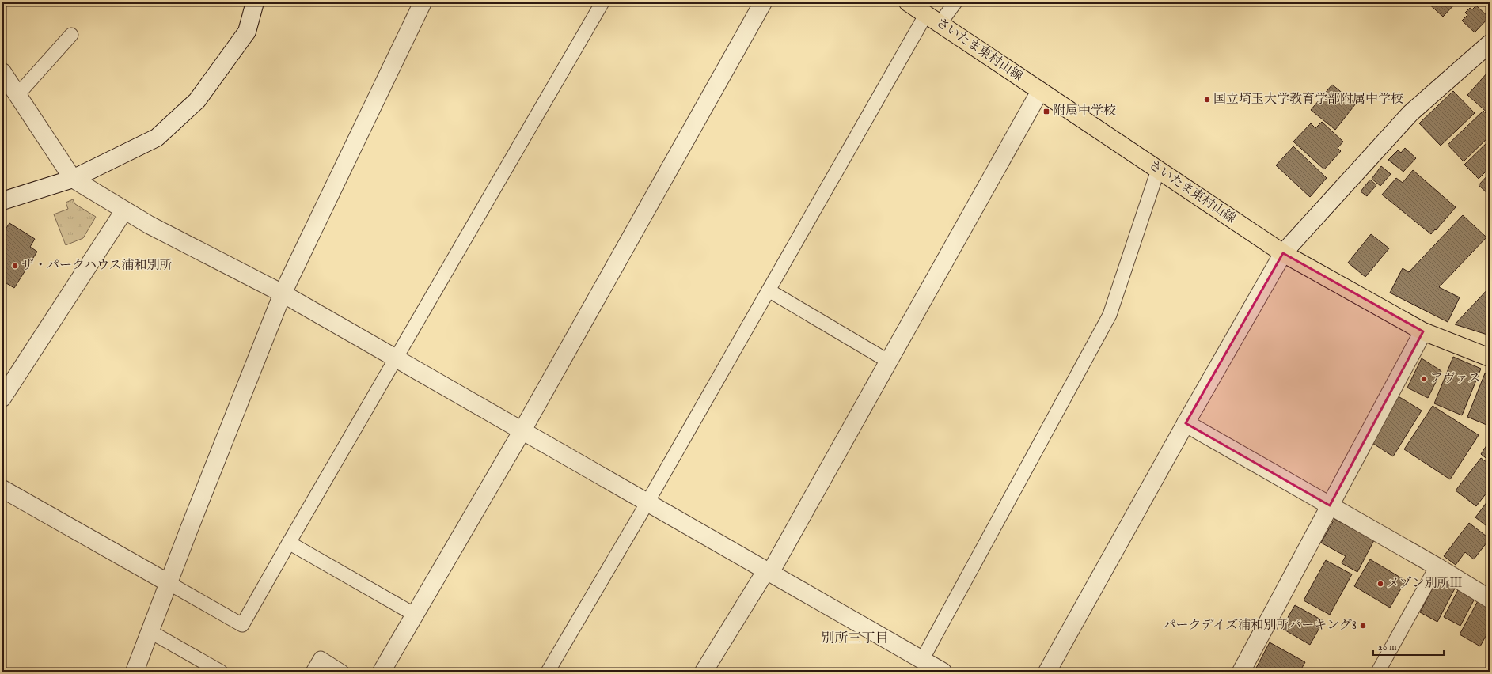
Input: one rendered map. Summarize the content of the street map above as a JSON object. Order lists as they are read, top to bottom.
{
  "streets": {
    "main road": ["さいたま東村山線"]
  },
  "districts": ["別所三丁目"],
  "places": {
    "other": [
      "国立埼玉大学教育学部附属中学校",
      "ザ・パークハウス浦和別所",
      "アヴァス",
      "メゾン別所Ⅲ",
      "パークデイズ浦和別所パーキング8"
    ],
    "transit": ["附属中学校"]
  },
  "scale_bar": "20 m"
}
